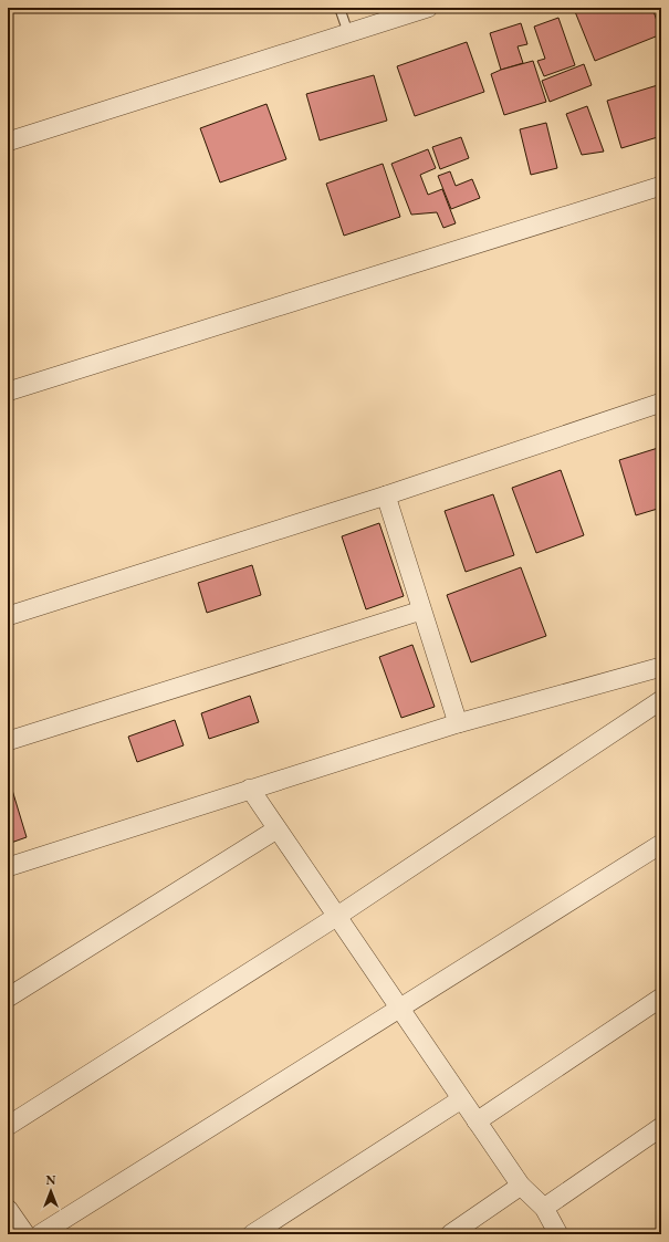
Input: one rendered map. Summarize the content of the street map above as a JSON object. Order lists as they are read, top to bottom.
{
  "north": "top"
}
